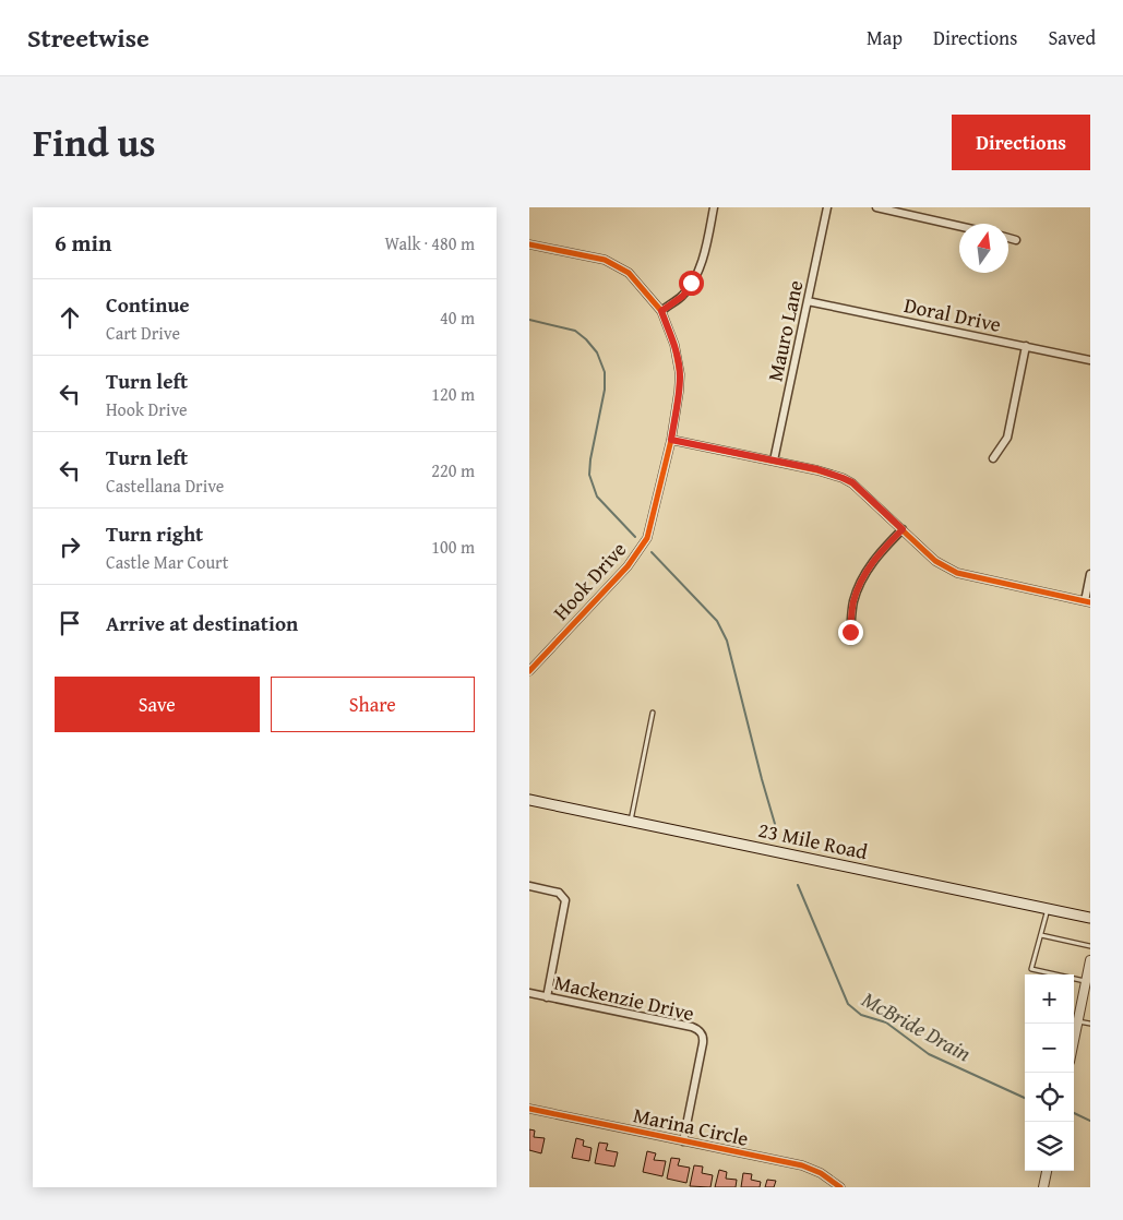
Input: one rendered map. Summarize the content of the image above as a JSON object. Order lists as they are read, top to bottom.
{
  "streets": {
    "main road": ["23 Mile Road"],
    "street": [
      "Doral Drive",
      "Mauro Lane",
      "Hook Drive",
      "Mackenzie Drive",
      "Marina Circle"
    ]
  },
  "crossings": [
    ["Doral Drive", "Mauro Lane"],
    ["Mackenzie Drive", "Marina Circle"]
  ],
  "water": ["McBride Drain"],
  "north": "top",
  "page": {
    "header": "Streetwise",
    "nav": ["Map", "Directions", "Saved"],
    "title": "Find us",
    "buttons": [
      "Directions",
      ["Save", "Share"]
    ],
    "heading": ["6 min", "Walk · 480 m"],
    "list": [
      ["Continue", "Cart Drive", "40 m"],
      ["Turn left", "Hook Drive", "120 m"],
      ["Turn left", "Castellana Drive", "220 m"],
      ["Turn right", "Castle Mar Court", "100 m"],
      "Arrive at destination"
    ],
    "map_buttons": ["+", "−"]
  }
}
